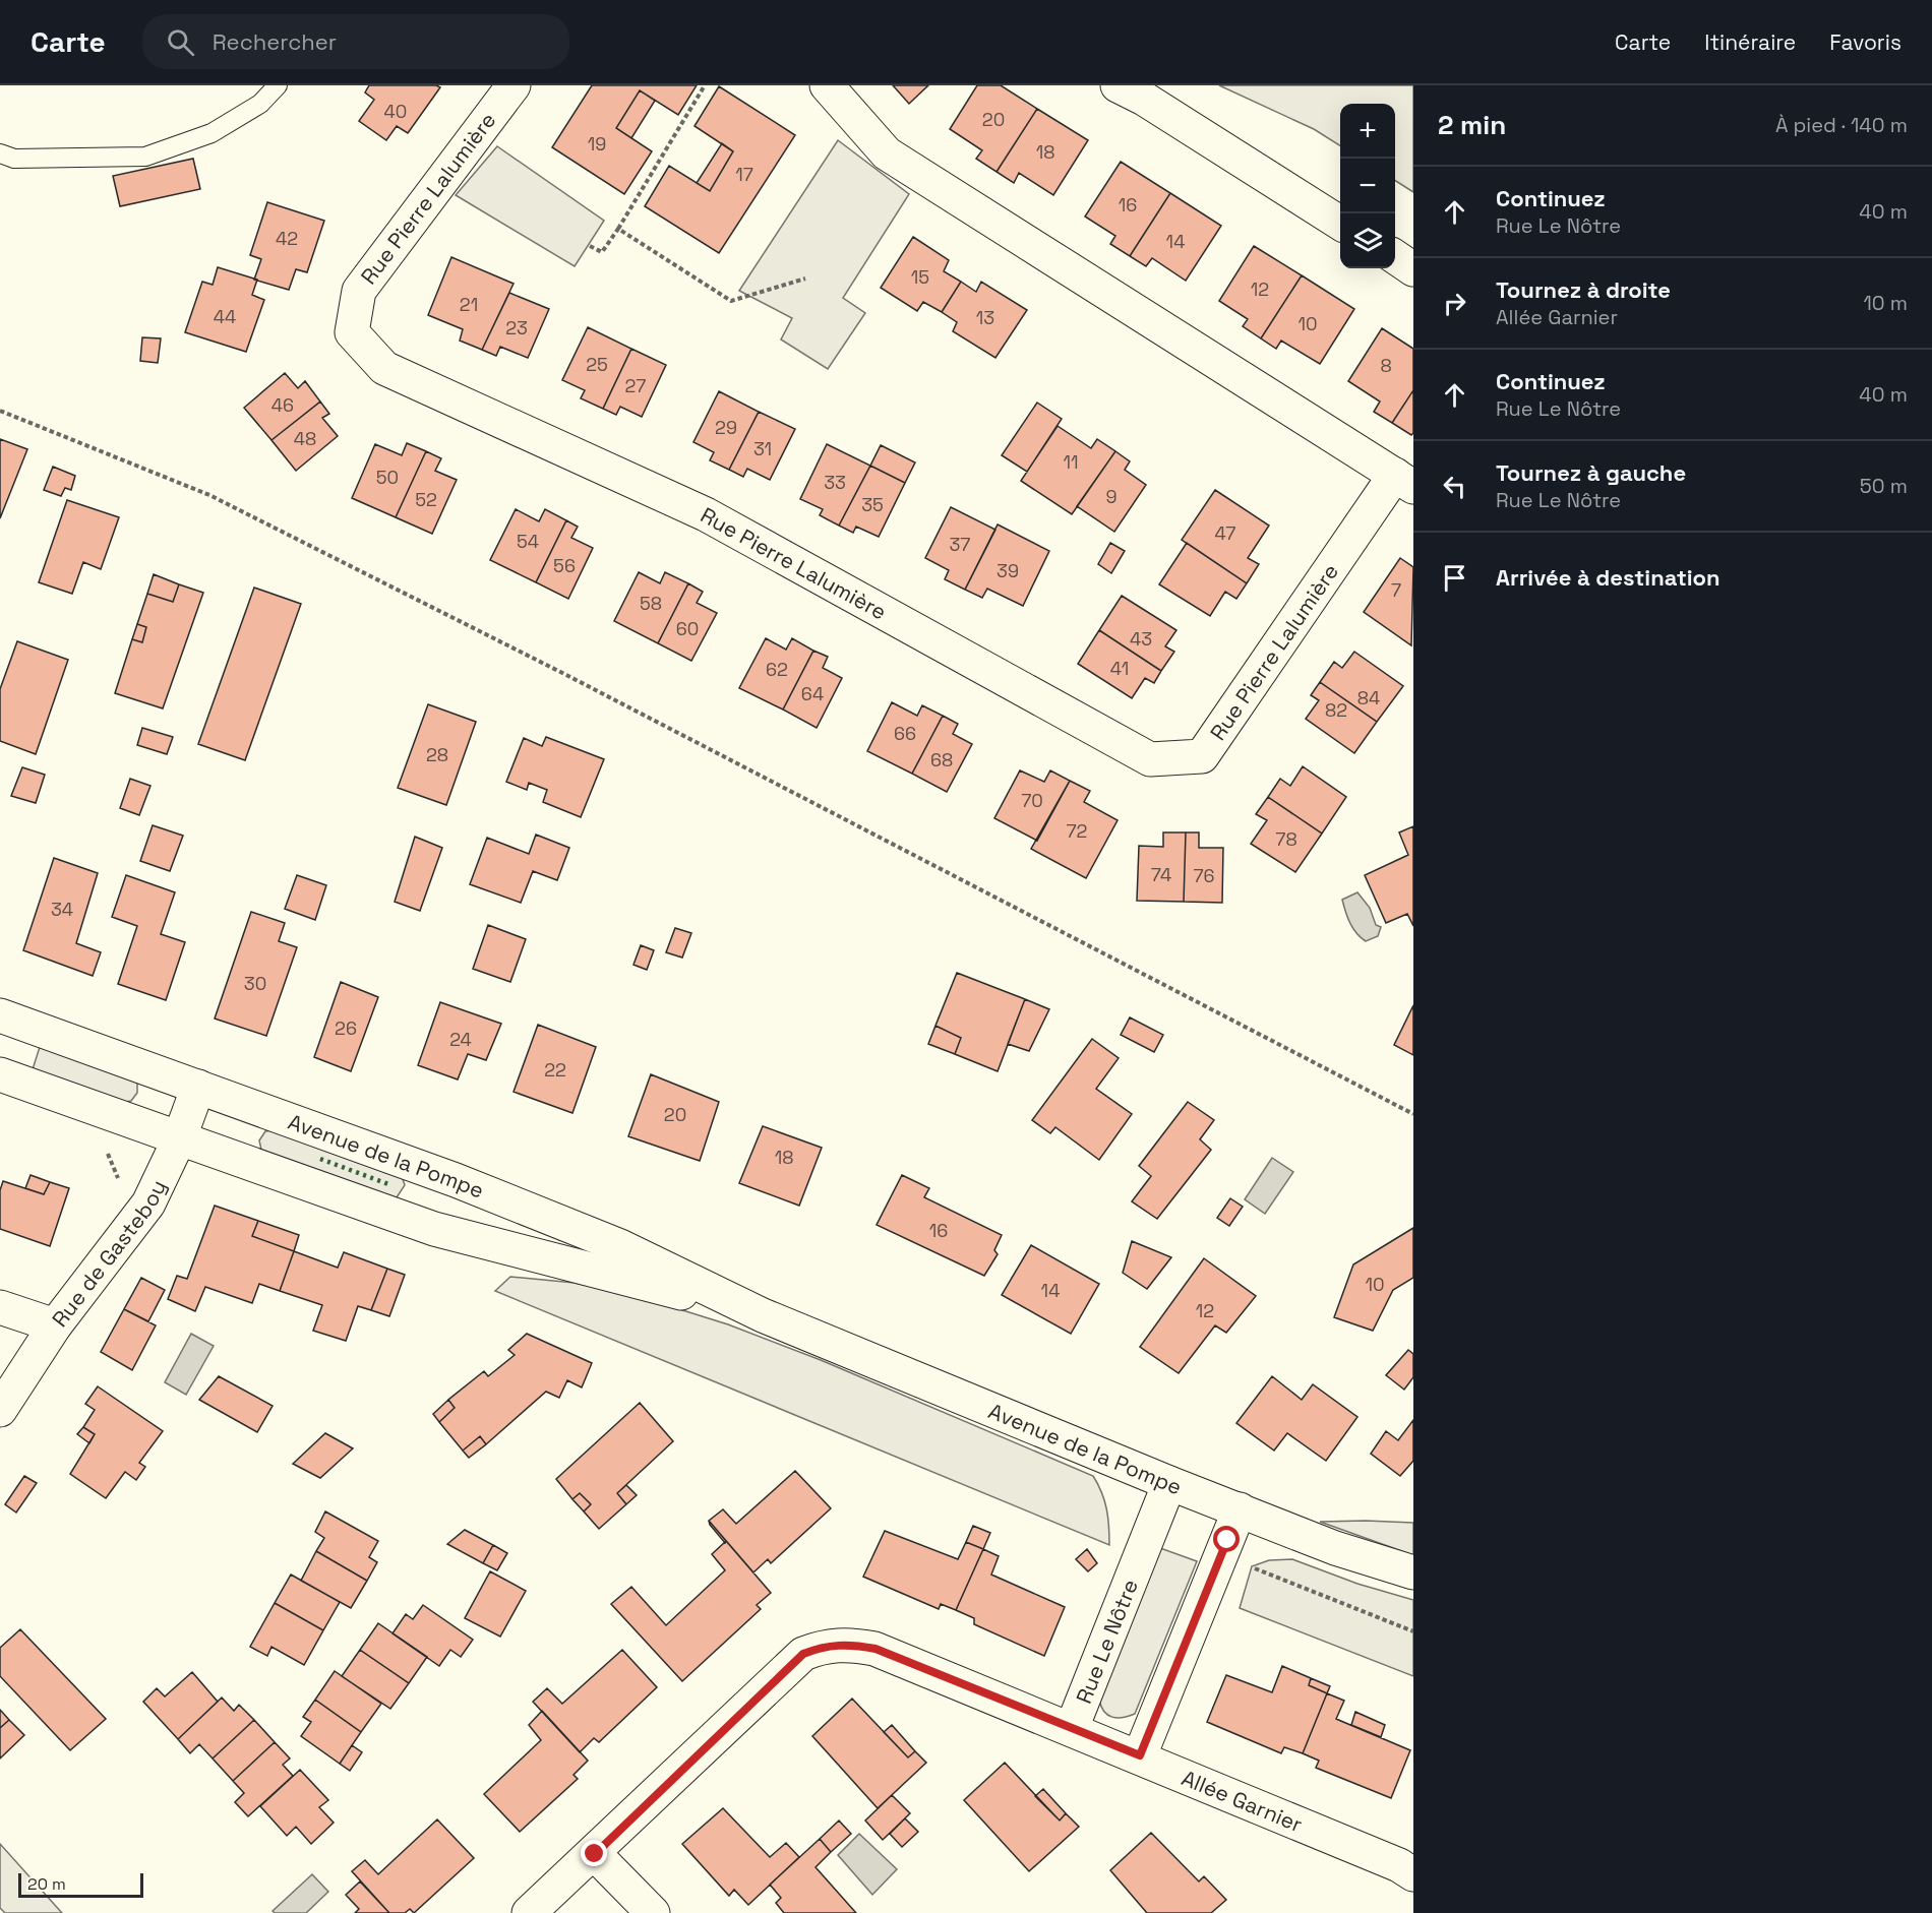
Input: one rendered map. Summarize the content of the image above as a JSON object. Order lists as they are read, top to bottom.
{
  "streets": {
    "street": [
      "Rue Pierre Lalumière",
      "Avenue de la Pompe",
      "Rue de Gasteboy",
      "Rue Le Nôtre",
      "Allée Garnier"
    ]
  },
  "crossings": [
    ["Avenue de la Pompe", "Rue de Gasteboy"],
    ["Avenue de la Pompe", "Rue Le Nôtre"],
    ["Rue Le Nôtre", "Allée Garnier"]
  ],
  "house_numbers": [
    "40",
    "20",
    "19",
    "18",
    "17",
    "16",
    "42",
    "14",
    "15",
    "12",
    "21",
    "44",
    "13",
    "10",
    "23",
    "25",
    "8",
    "27",
    "46",
    "29",
    "48",
    "31",
    "11",
    "50",
    "33",
    "9",
    "52",
    "35",
    "47",
    "54",
    "37",
    "56",
    "39",
    "7",
    "58",
    "60",
    "43",
    "41",
    "62",
    "64",
    "84",
    "82",
    "66",
    "28",
    "68",
    "70",
    "72",
    "78",
    "74",
    "76",
    "34",
    "30",
    "26",
    "24",
    "22",
    "20",
    "18",
    "16",
    "10",
    "14",
    "12"
  ],
  "scale_bar": "20 m",
  "page": {
    "header": "Carte",
    "search": "Rechercher",
    "nav": ["Carte", "Itinéraire", "Favoris"],
    "heading": ["2 min", "À pied · 140 m"],
    "map_buttons": ["+", "−"],
    "list": [
      ["Continuez", "Rue Le Nôtre", "40 m"],
      ["Tournez à droite", "Allée Garnier", "10 m"],
      ["Continuez", "Rue Le Nôtre", "40 m"],
      ["Tournez à gauche", "Rue Le Nôtre", "50 m"],
      "Arrivée à destination"
    ],
    "scale": "20 m"
  }
}
